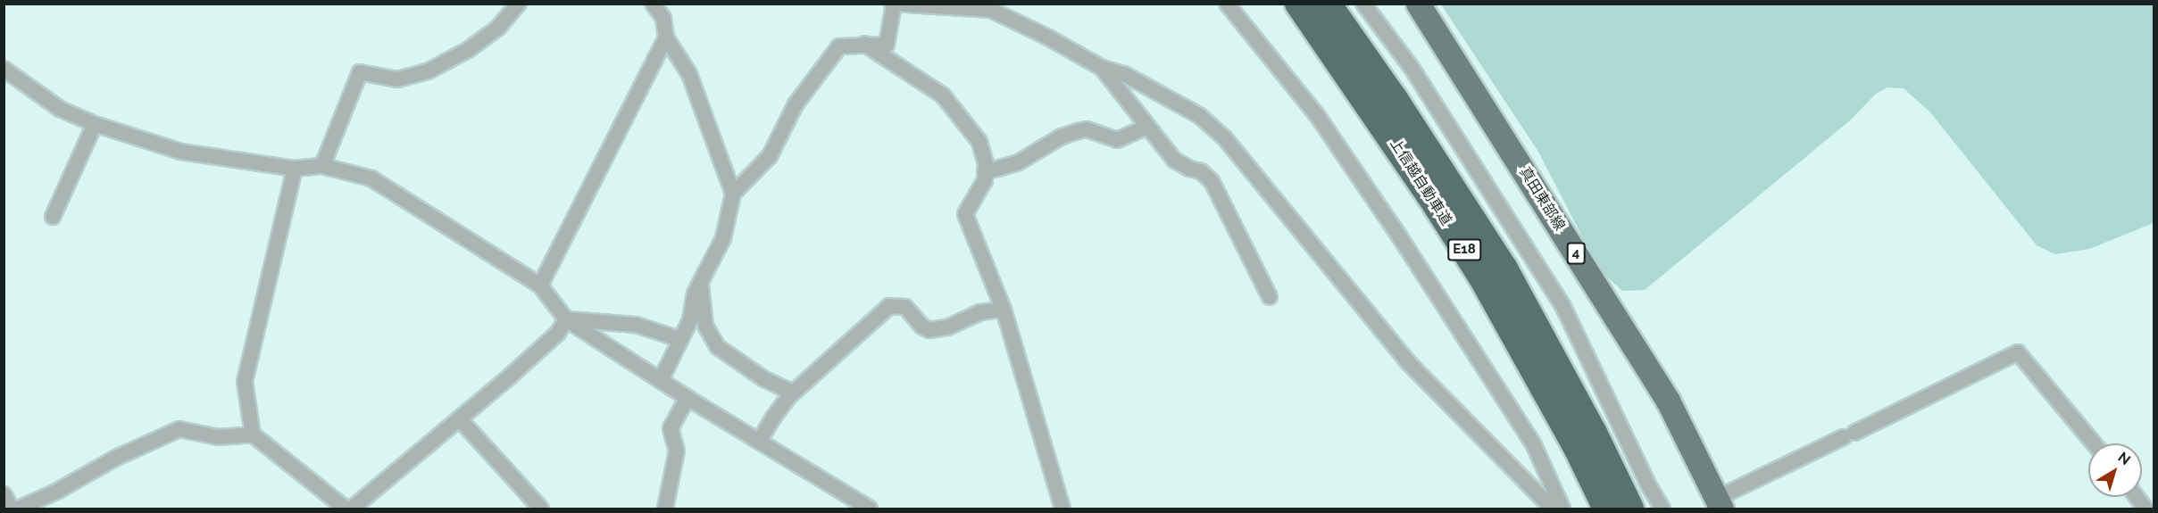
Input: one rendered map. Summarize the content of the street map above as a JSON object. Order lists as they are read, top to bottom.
{
  "streets": {
    "highway": ["上信越自動車道", "E18"],
    "main road": ["真田東部線", "4"]
  },
  "north": "top right"
}
